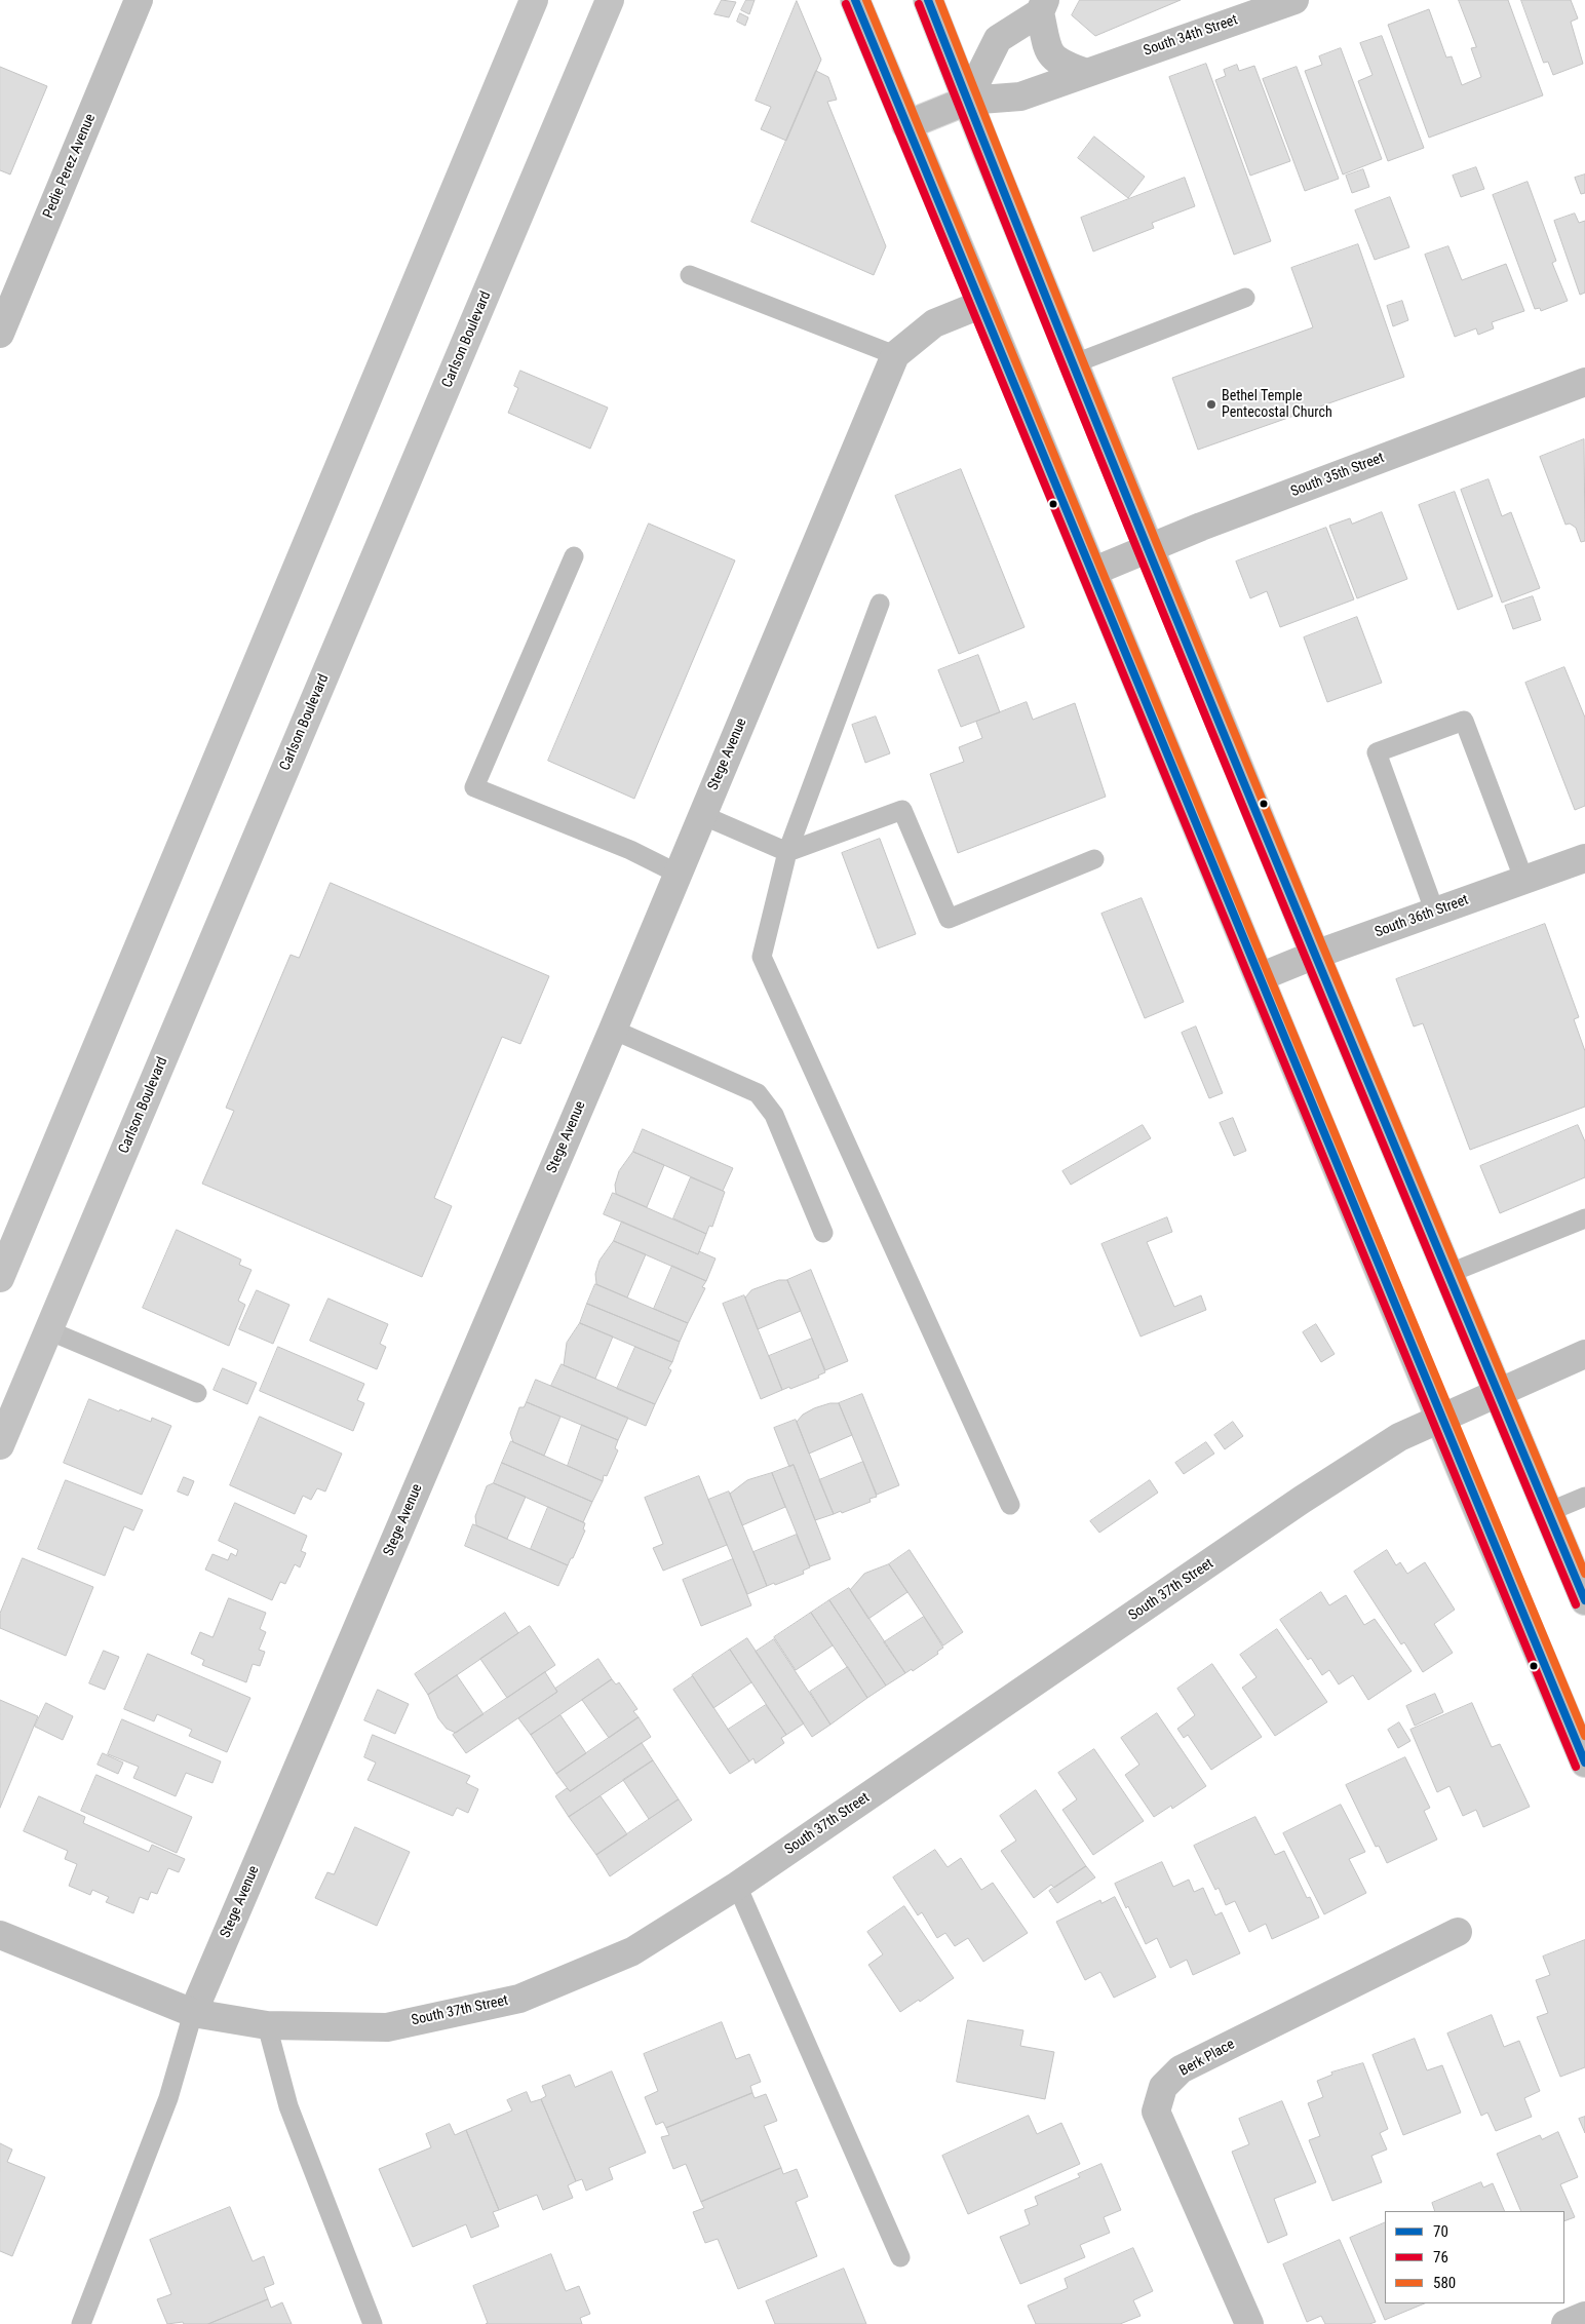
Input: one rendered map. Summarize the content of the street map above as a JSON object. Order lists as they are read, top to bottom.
{
  "streets": {
    "main road": ["Carlson Boulevard"],
    "street": [
      "South 34th Street",
      "Pedie Perez Avenue",
      "South 35th Street",
      "Stege Avenue",
      "South 36th Street",
      "South 37th Street",
      "Berk Place"
    ]
  },
  "crossings": [
    ["Stege Avenue", "South 37th Street"]
  ],
  "places": ["Bethel Temple Pentecostal Church"],
  "lines": ["transit line 70", "transit line 580", "transit line 76"],
  "legend": ["70", "76", "580"]
}
